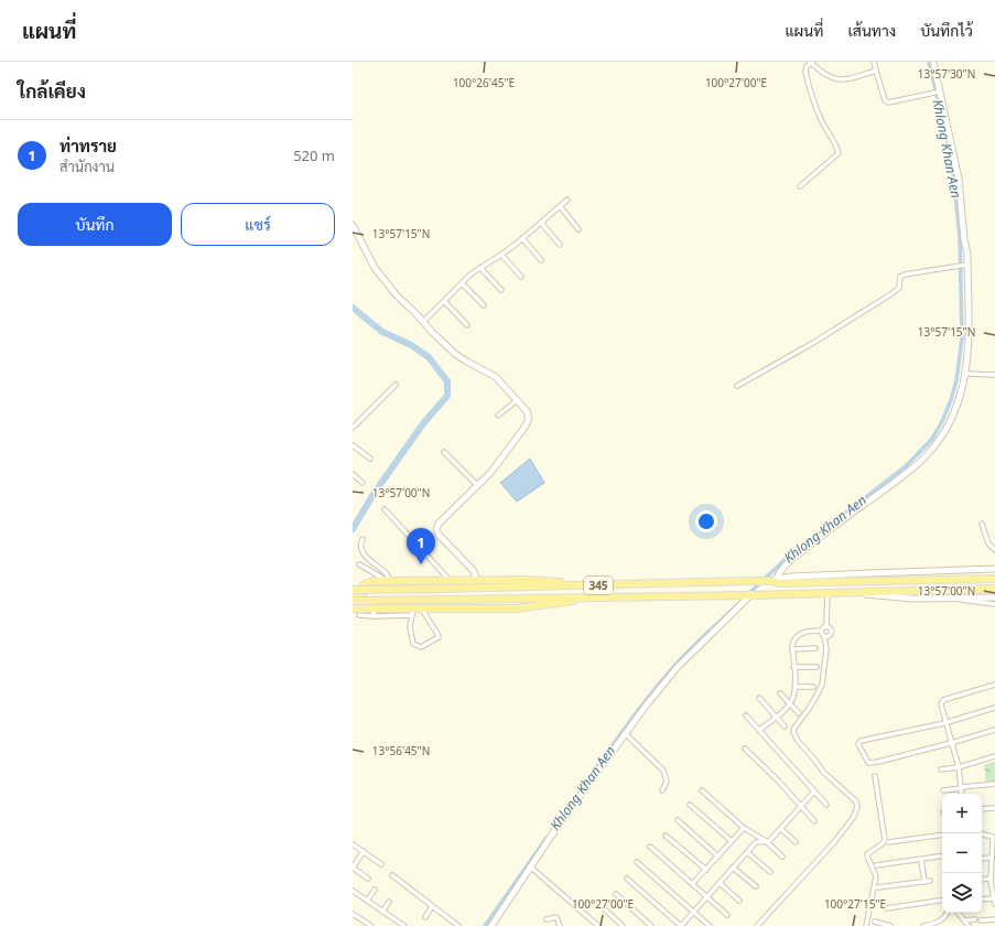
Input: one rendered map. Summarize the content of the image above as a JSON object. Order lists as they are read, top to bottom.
{
  "streets": {
    "main road": ["345"]
  },
  "water": ["Khlong Khan Aen"],
  "page": {
    "header": "แผนที่",
    "nav": ["แผนที่", "เส้นทาง", "บันทึกไว้"],
    "heading": "ใกล้เคียง",
    "list": [
      {
        "mark": "1",
        "name": "ท่าทราย",
        "note": "สำนักงาน",
        "value": "520 m"
      }
    ],
    "buttons": ["บันทึก", "แชร์"],
    "pins": "1",
    "map_buttons": ["+", "−"]
  },
  "coordinates": [
    "13°57'30\"N",
    "100°26'45\"E",
    "100°27'00\"E",
    "13°57'15\"N",
    "13°57'00\"N",
    "13°56'45\"N",
    "100°27'15\"E"
  ]
}
